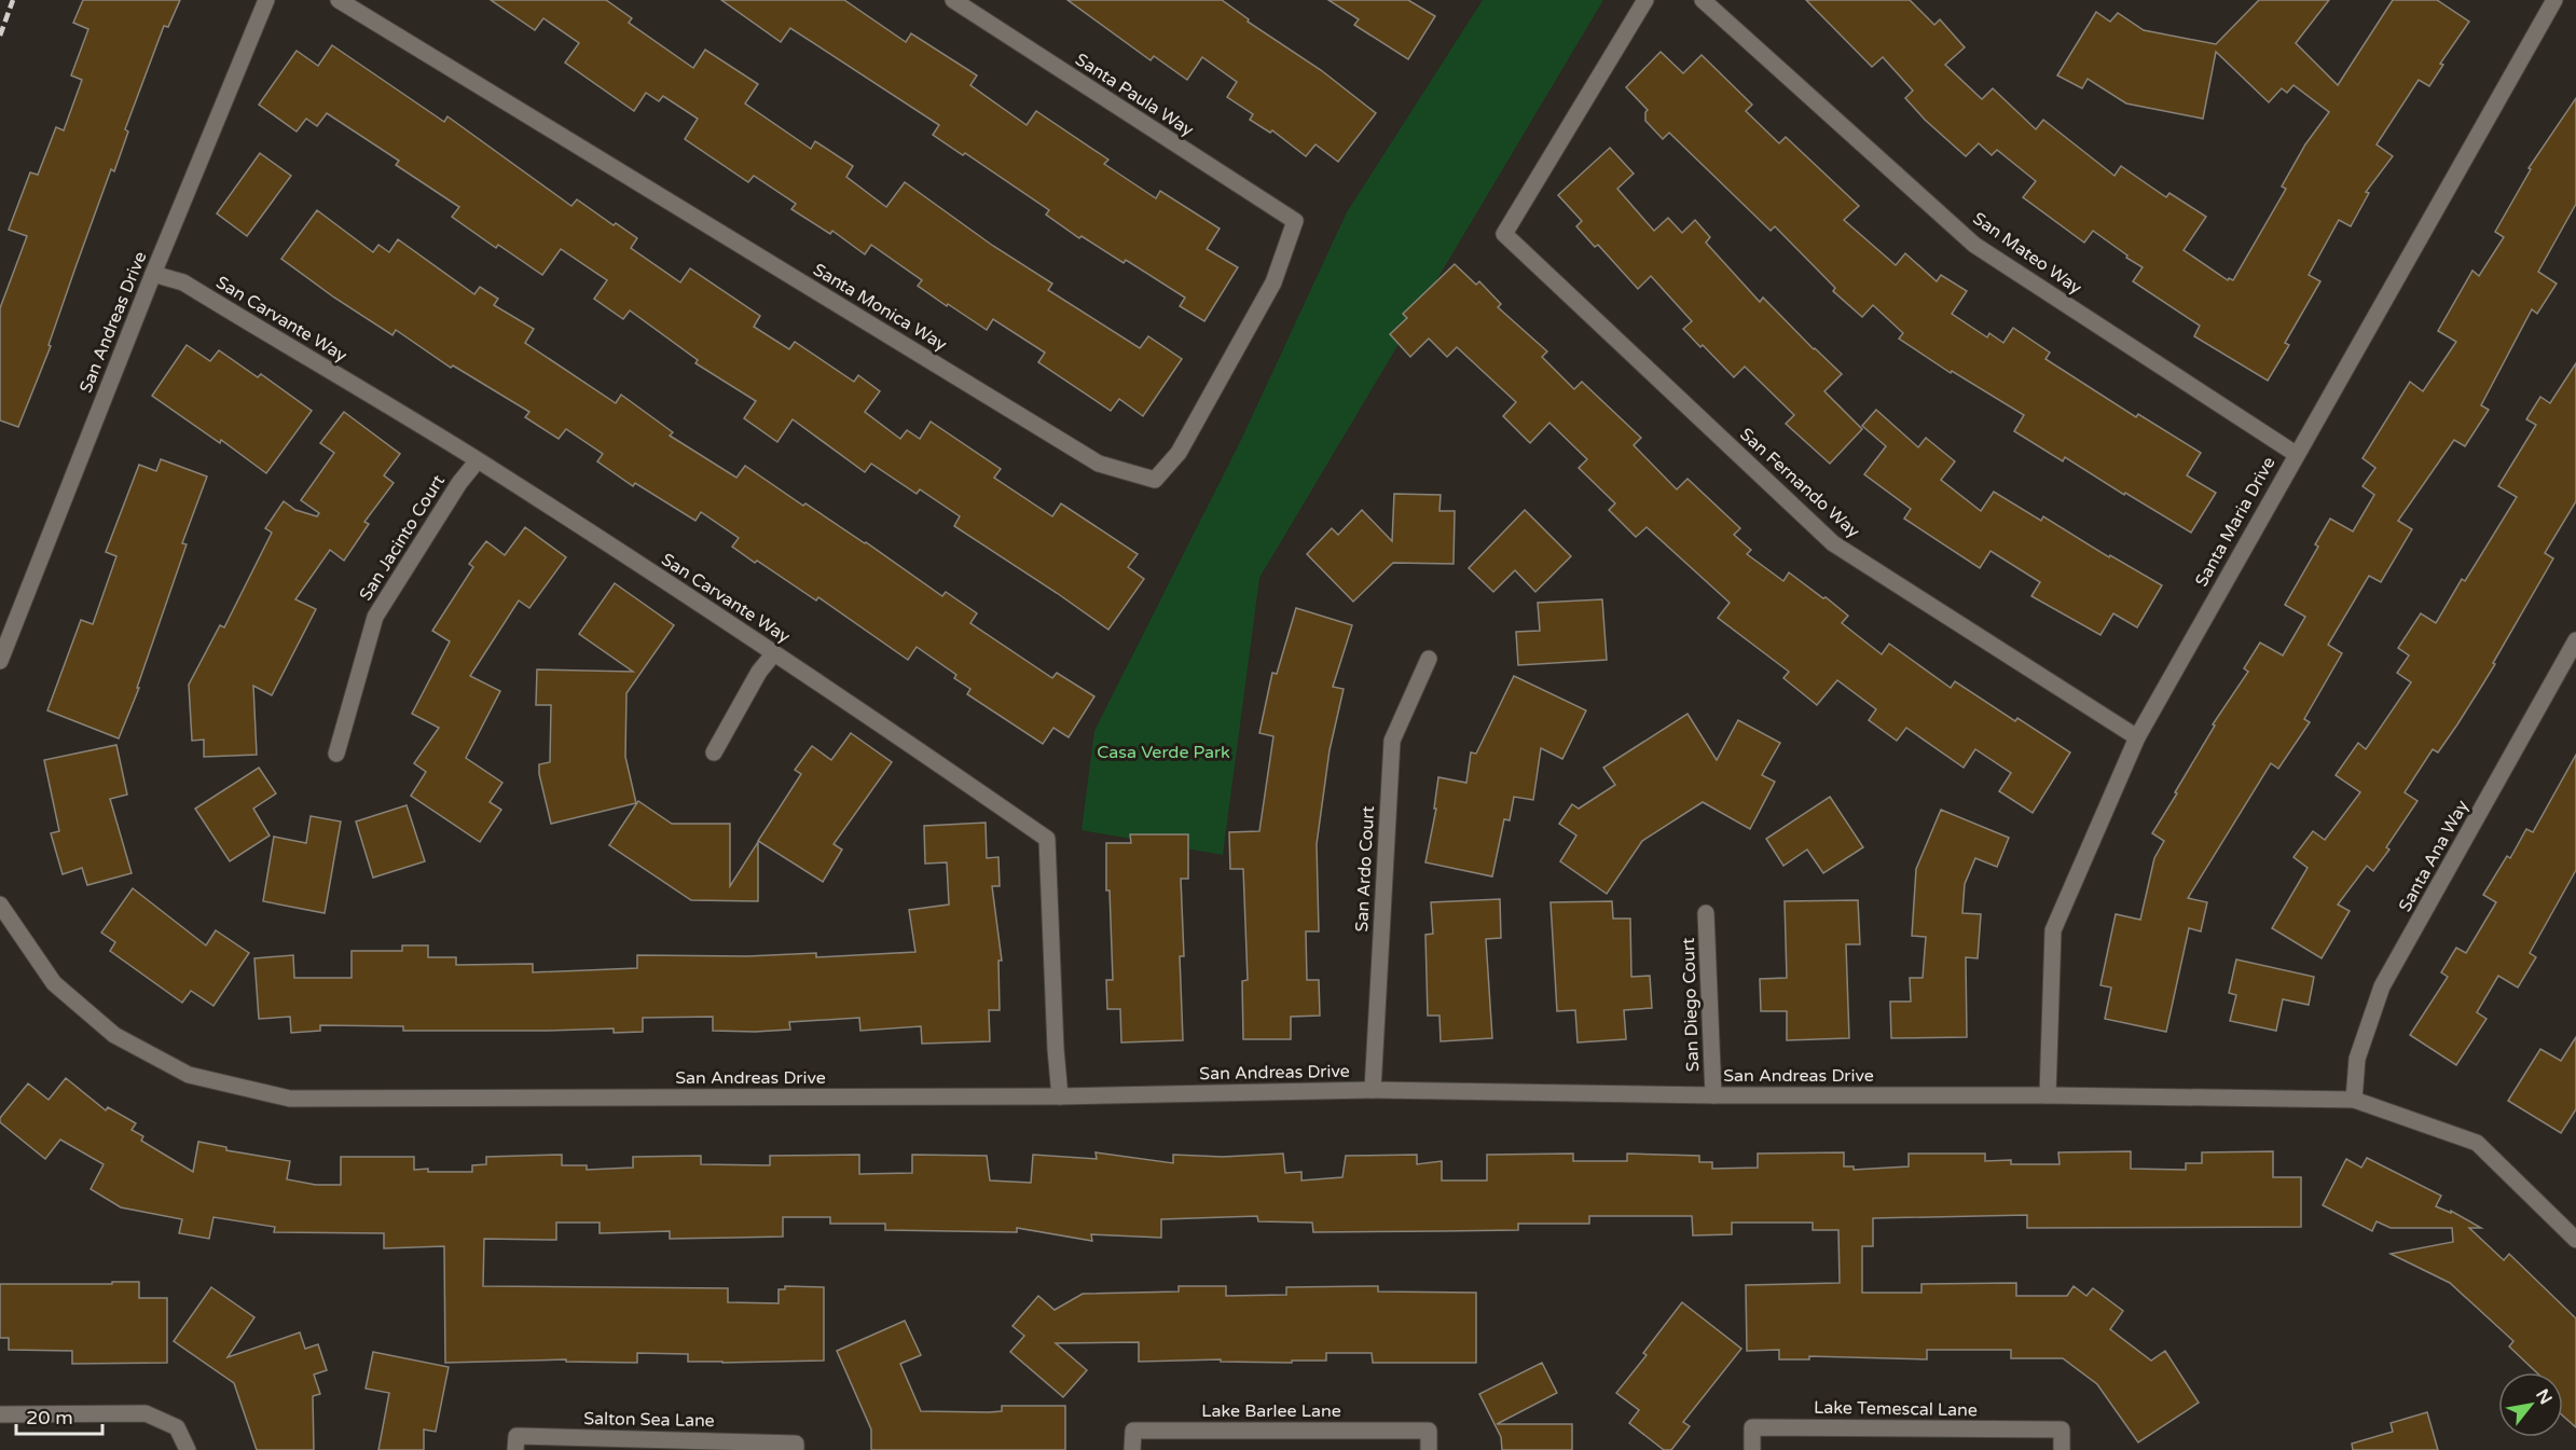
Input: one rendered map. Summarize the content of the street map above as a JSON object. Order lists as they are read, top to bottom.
{
  "streets": {
    "street": [
      "Santa Paula Way",
      "San Mateo Way",
      "Santa Monica Way",
      "San Carvante Way",
      "San Andreas Drive",
      "San Fernando Way",
      "Santa Maria Drive",
      "San Jacinto Court",
      "Santa Ana Way",
      "San Ardo Court",
      "San Diego Court",
      "Lake Temescal Lane",
      "Lake Barlee Lane",
      "Salton Sea Lane"
    ]
  },
  "crossings": [
    ["Santa Paula Way", "Santa Monica Way"],
    ["San Mateo Way", "Santa Maria Drive"],
    ["San Carvante Way", "San Andreas Drive"],
    ["San Carvante Way", "San Jacinto Court"],
    ["San Andreas Drive", "Santa Maria Drive"],
    ["San Andreas Drive", "Santa Ana Way"],
    ["San Andreas Drive", "San Ardo Court"],
    ["San Andreas Drive", "San Diego Court"],
    ["San Fernando Way", "Santa Maria Drive"]
  ],
  "parks": ["Casa Verde Park"],
  "scale_bar": "20 m",
  "north": "top right"
}
